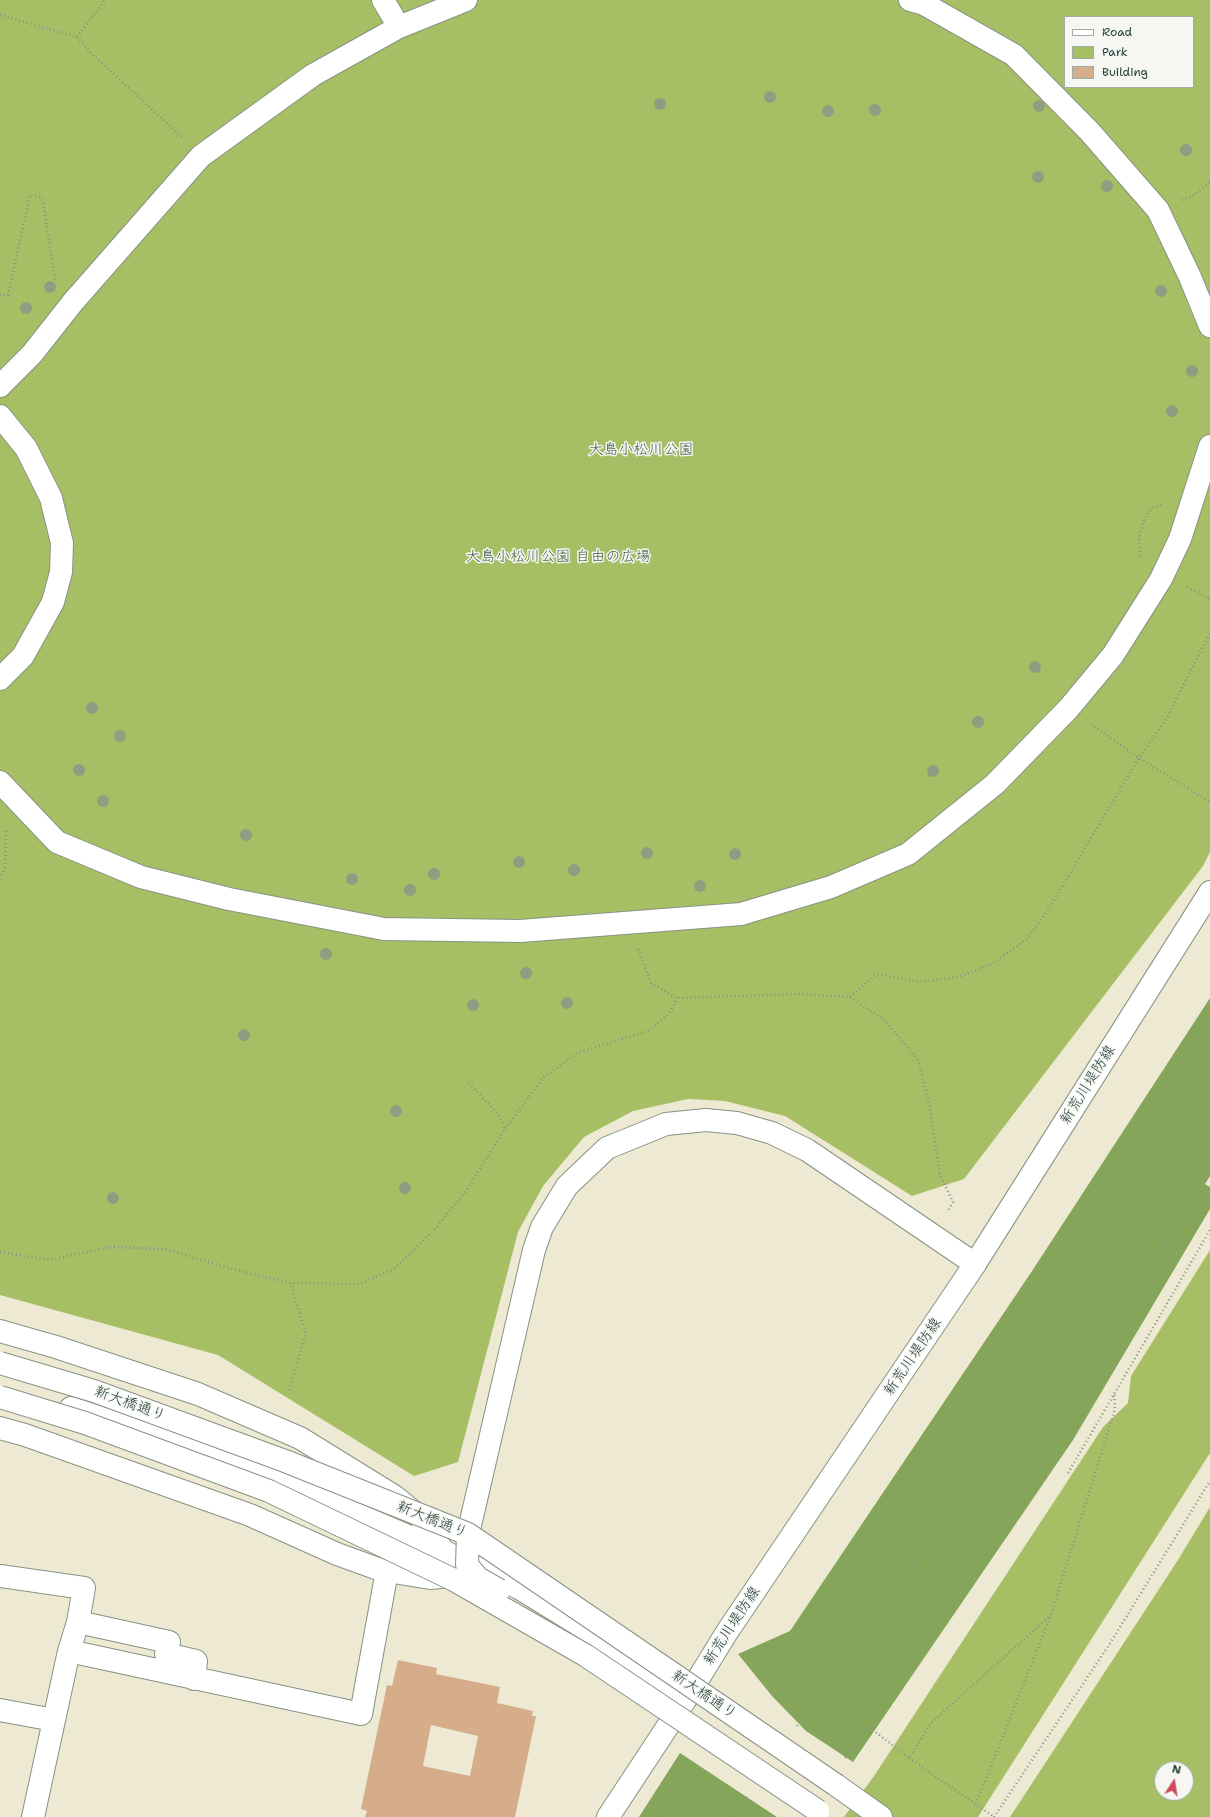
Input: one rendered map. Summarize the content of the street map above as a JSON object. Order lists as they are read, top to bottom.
{
  "streets": {
    "street": ["新荒川堤防線", "新大橋通り"]
  },
  "parks": ["大島小松川公園", "大島小松川公園 自由の広場"],
  "legend": ["Road", "Park", "Building"],
  "north": "top"
}
